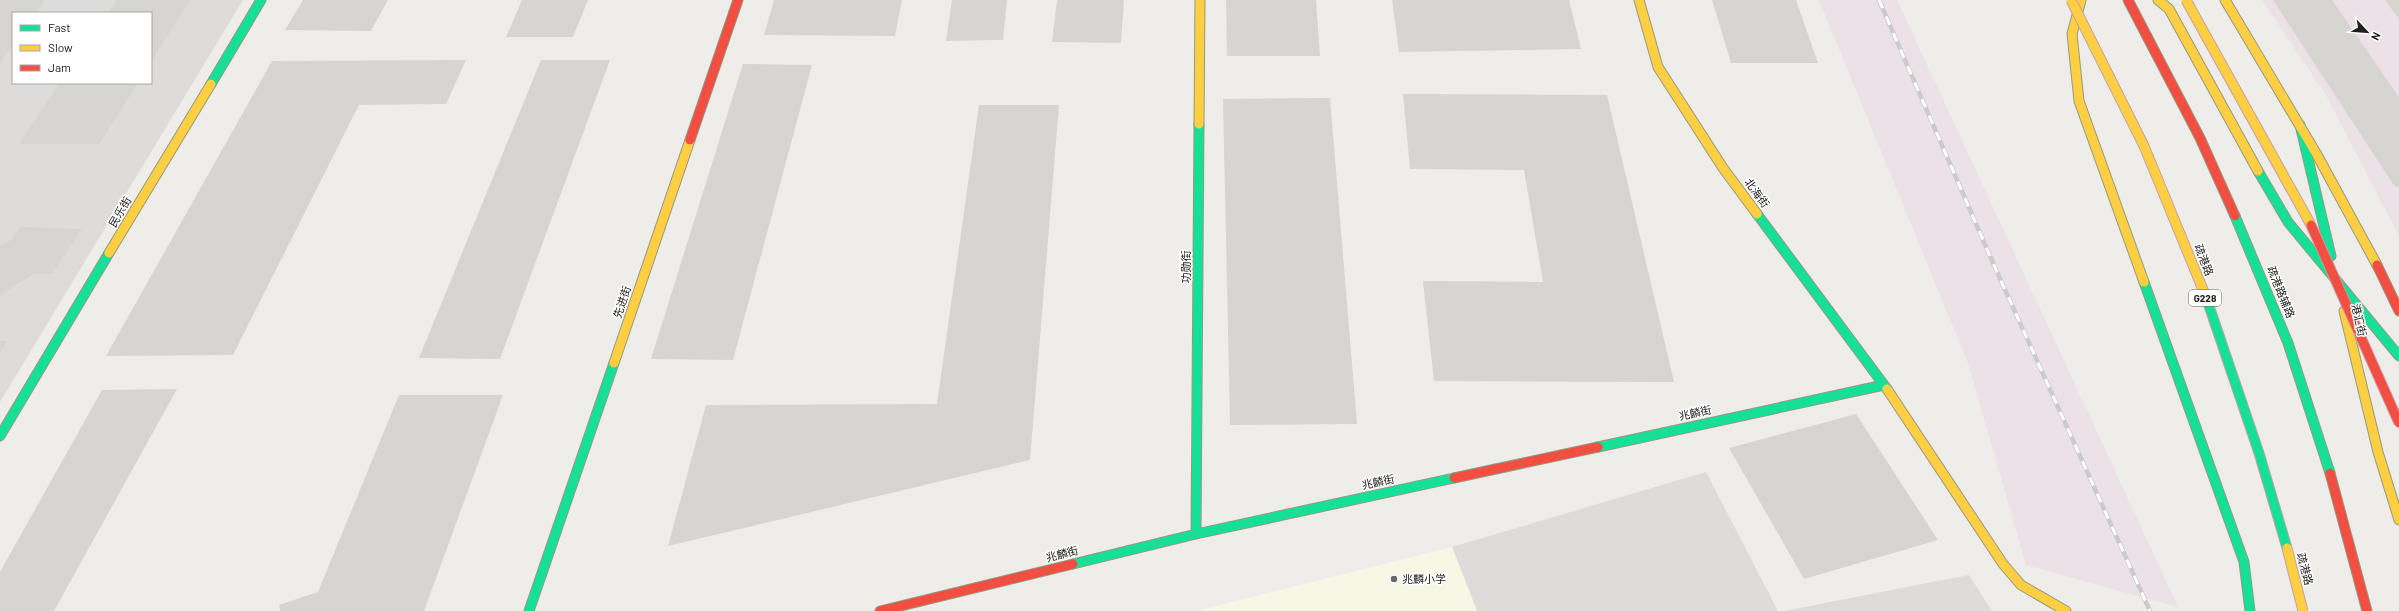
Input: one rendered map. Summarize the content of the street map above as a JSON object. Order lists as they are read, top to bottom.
{
  "streets": {
    "main road": [
      "北海街",
      "民乐街",
      "疏港路",
      "功勋街",
      "疏港路辅路",
      "G228",
      "先进街",
      "港汇街",
      "兆麟街"
    ]
  },
  "crossings": [
    ["北海街", "兆麟街"],
    ["功勋街", "兆麟街"]
  ],
  "places": ["兆麟小学"],
  "legend": ["Fast", "Slow", "Jam"],
  "north": "bottom right"
}
